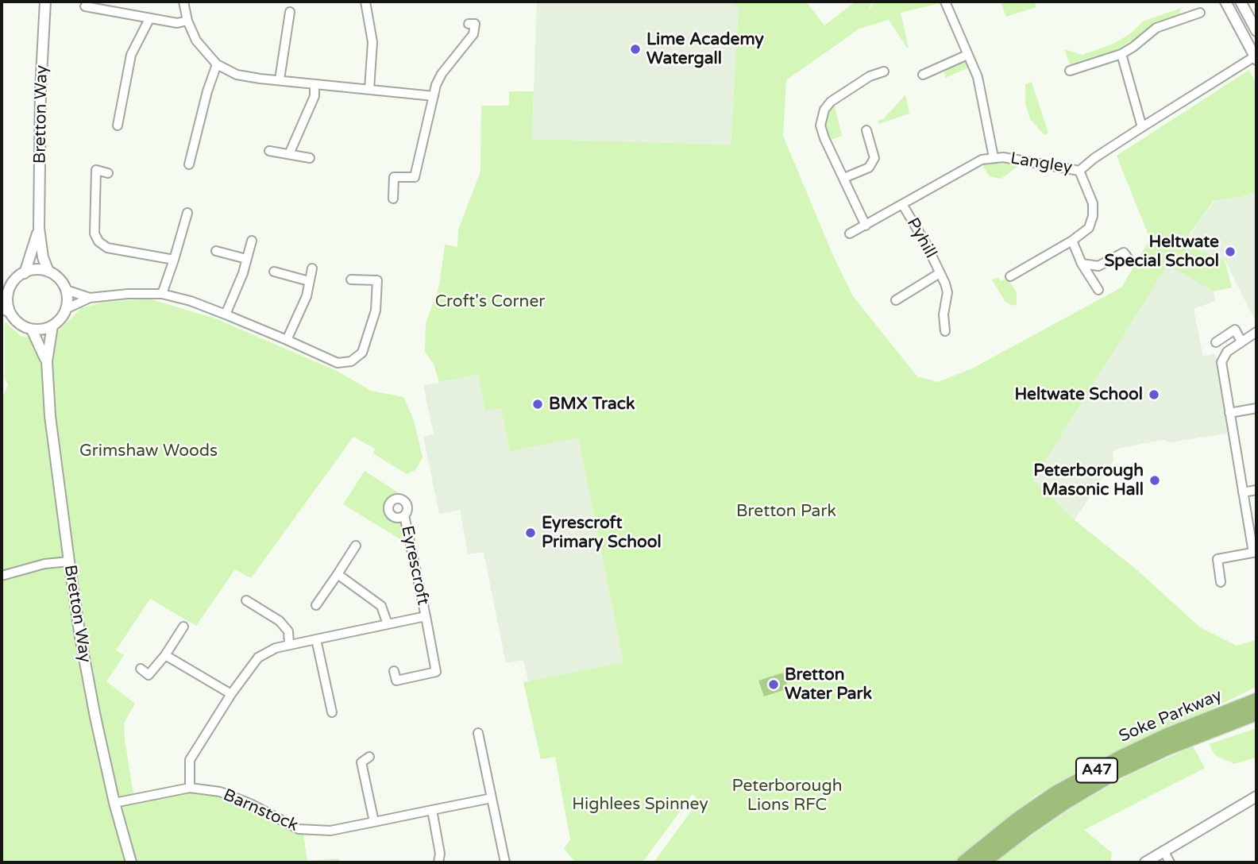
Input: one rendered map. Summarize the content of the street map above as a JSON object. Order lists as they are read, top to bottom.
{
  "streets": {
    "highway": ["Soke Parkway", "A47"],
    "street": [
      "Bretton Way",
      "Langley",
      "Pyhill",
      "Eyrescroft",
      "Barnstock"
    ]
  },
  "crossings": [
    ["Bretton Way", "Barnstock"],
    ["Langley", "Pyhill"],
    ["Eyrescroft", "Barnstock"]
  ],
  "parks": [
    "Croft's Corner",
    "Grimshaw Woods",
    "Bretton Park",
    "Peterborough Lions RFC",
    "Highlees Spinney"
  ],
  "places": [
    "Lime Academy Watergall",
    "Heltwate Special School",
    "Heltwate School",
    "BMX Track",
    "Peterborough Masonic Hall",
    "Eyrescroft Primary School",
    "Bretton Water Park"
  ]
}
